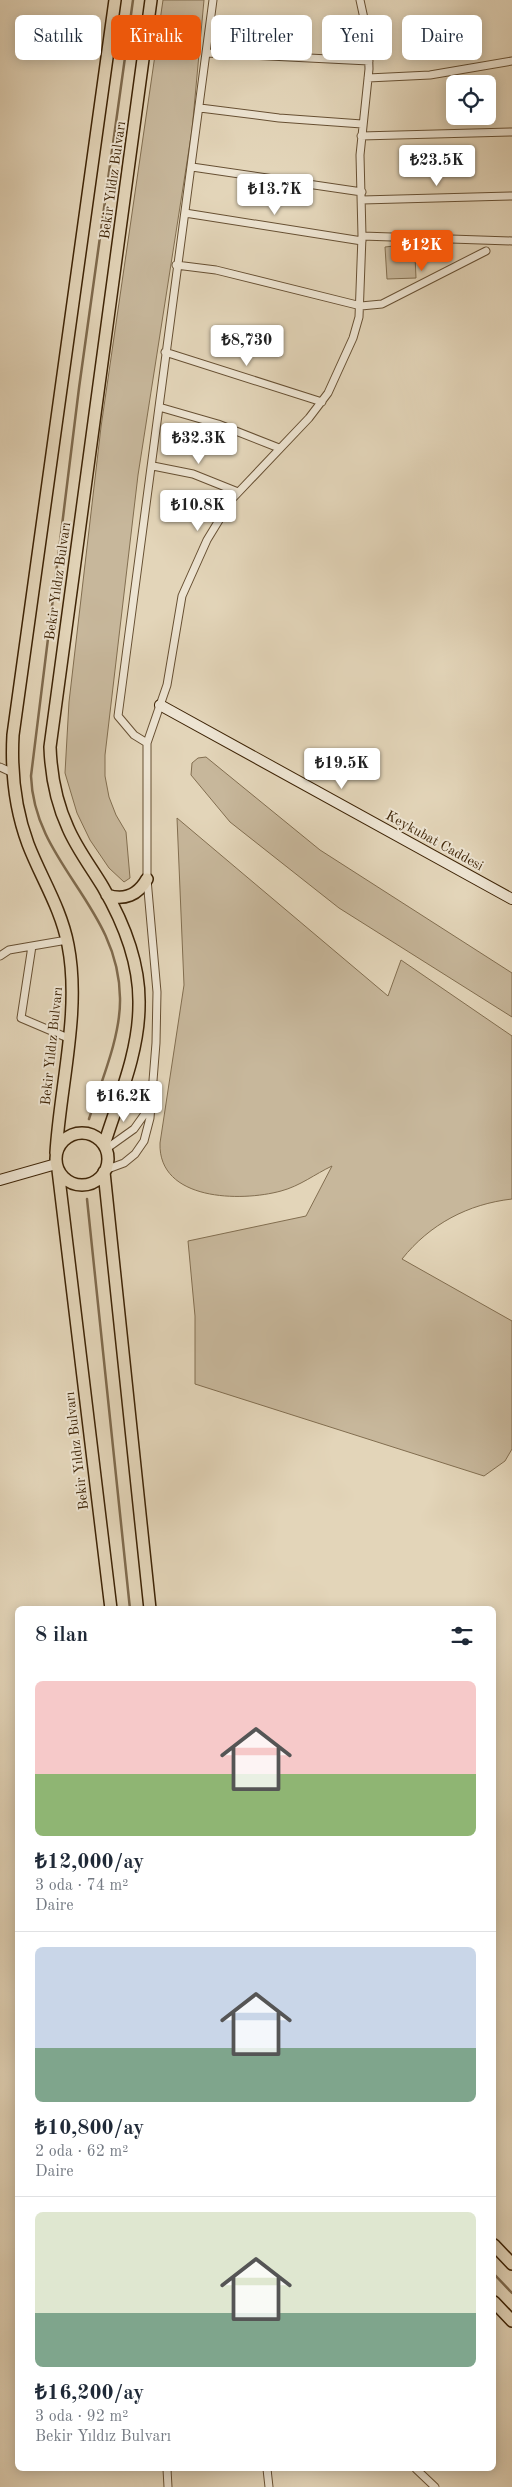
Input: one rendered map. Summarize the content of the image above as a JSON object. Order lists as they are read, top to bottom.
{
  "streets": {
    "main road": ["Bekir Yıldız Bulvarı"],
    "street": ["Keykubat Caddesi"]
  },
  "page": {
    "chip": [
      "Satılık",
      "Kiralık",
      "Filtreler",
      "Yeni",
      "Daire"
    ],
    "price": [
      "₺23.5K",
      "₺13.7K",
      "₺12K",
      "₺8,730",
      "₺32.3K",
      "₺10.8K",
      "₺19.5K",
      "₺16.2K"
    ],
    "heading": "8 ilan",
    "list": [
      {
        "name": "₺12,000/ay",
        "note": "3 oda · 74 m² · Daire"
      },
      {
        "name": "₺10,800/ay",
        "note": "2 oda · 62 m² · Daire"
      },
      {
        "name": "₺16,200/ay",
        "note": "3 oda · 92 m² · Bekir Yıldız Bulvarı"
      }
    ]
  }
}
